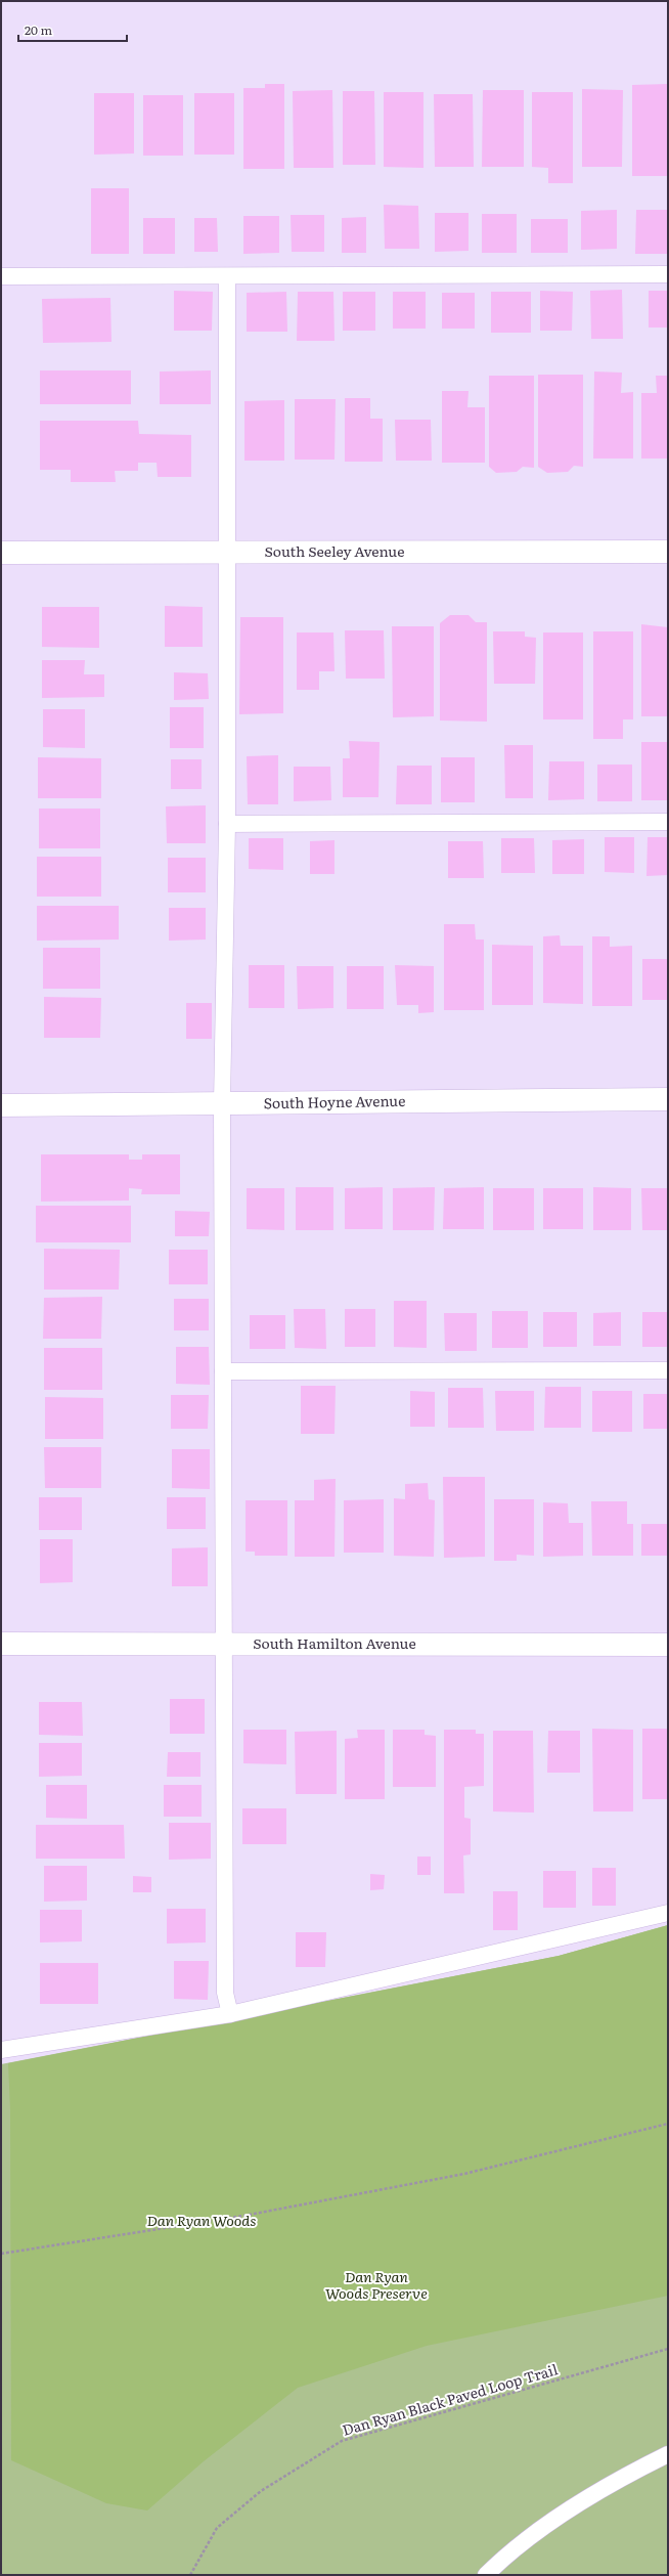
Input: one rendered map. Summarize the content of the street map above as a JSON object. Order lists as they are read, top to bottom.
{
  "streets": {
    "street": ["South Seeley Avenue", "South Hoyne Avenue", "South Hamilton Avenue"],
    "path": ["Dan Ryan Black Paved Loop Trail"]
  },
  "parks": ["Dan Ryan Woods", "Dan Ryan Woods Preserve"],
  "scale_bar": "20 m"
}
